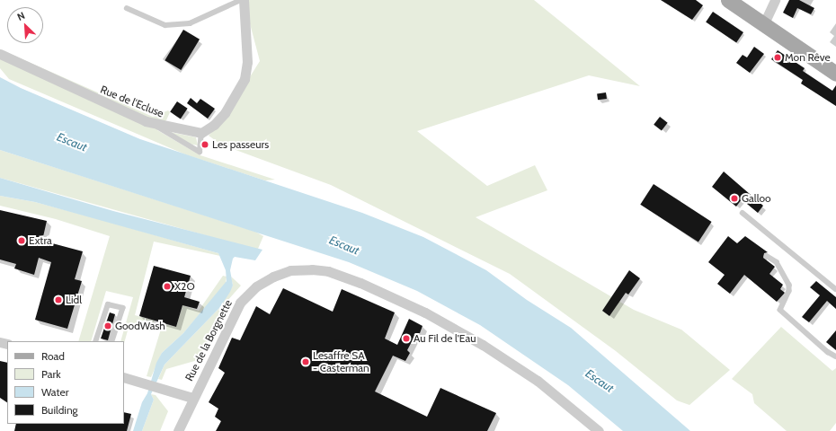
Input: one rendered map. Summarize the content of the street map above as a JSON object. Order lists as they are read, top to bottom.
{
  "streets": {
    "street": ["Rue de l'Ecluse", "Rue de la Borgnette"]
  },
  "water": ["Escaut"],
  "places": [
    "Mon Rêve",
    "Les passeurs",
    "Galloo",
    "Extra",
    "X2O",
    "Lidl",
    "GoodWash",
    "Au Fil de l'Eau",
    "Lesaffre SA - Casterman"
  ],
  "legend": [
    "Road",
    "Park",
    "Water",
    "Building"
  ],
  "north": "top left"
}
